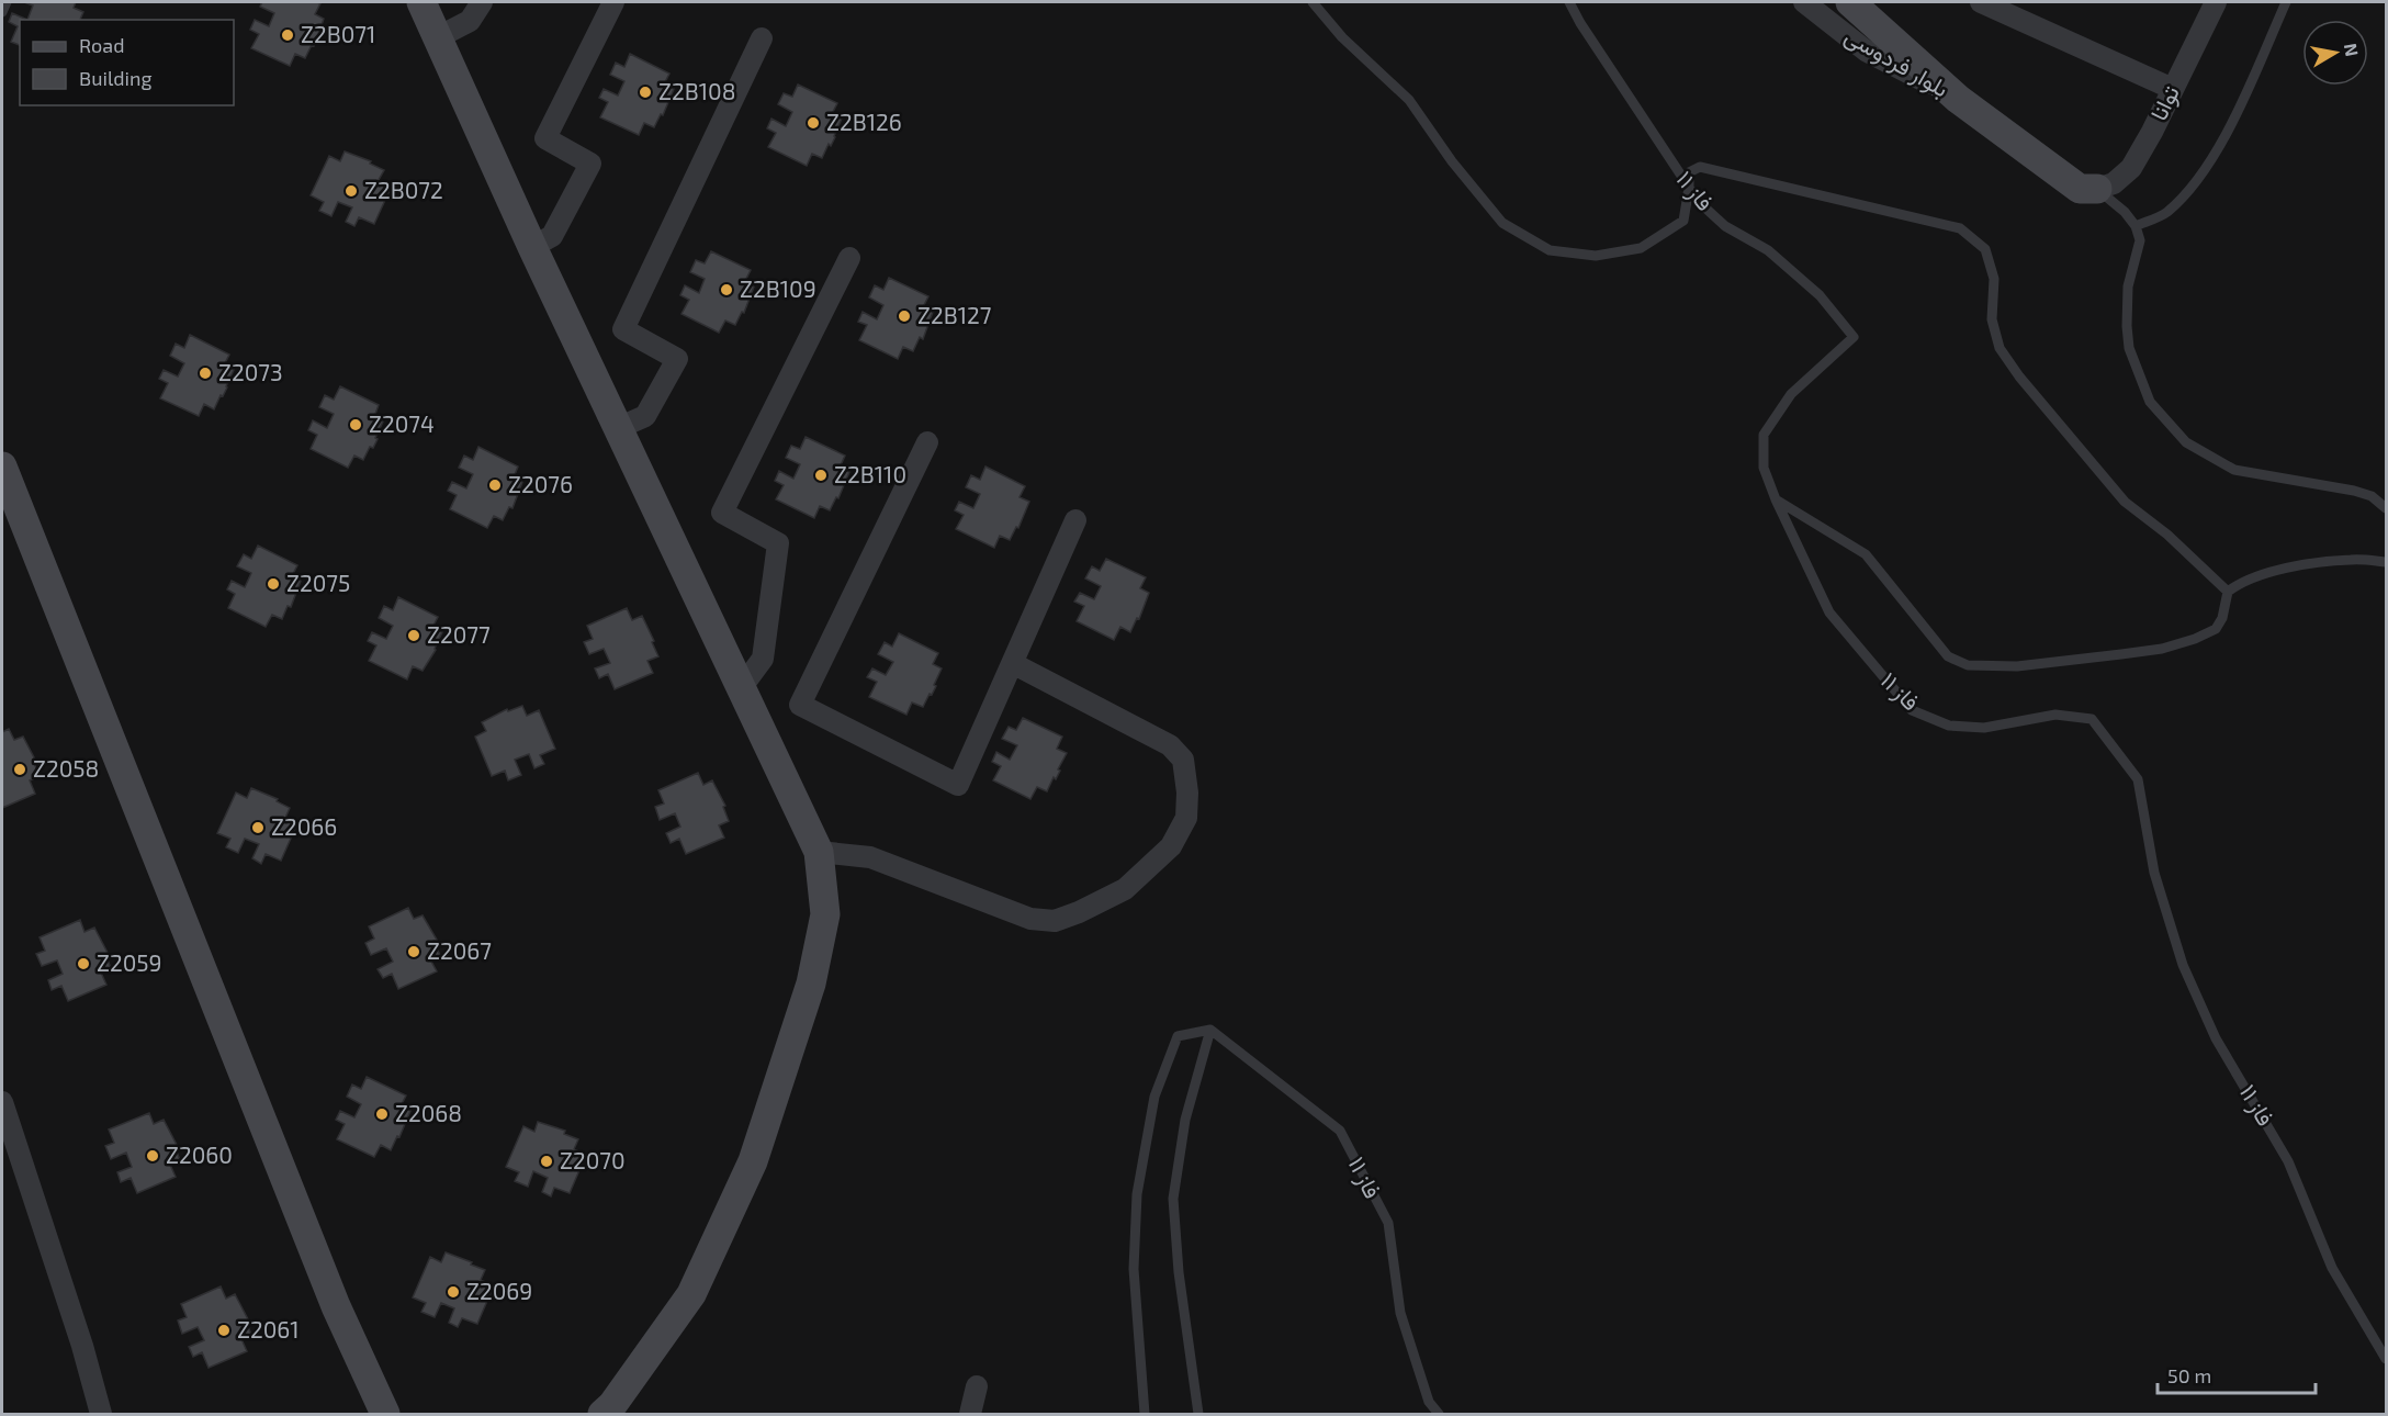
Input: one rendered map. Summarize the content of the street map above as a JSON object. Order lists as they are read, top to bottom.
{
  "streets": {
    "street": ["بلوار فردوسی", "توانا"],
    "lane": ["فاز ۱۱"]
  },
  "crossings": [
    ["بلوار فردوسی", "توانا"]
  ],
  "places": [
    "Z2B071",
    "Z2B108",
    "Z2B126",
    "Z2B072",
    "Z2B109",
    "Z2B127",
    "Z2073",
    "Z2074",
    "Z2B110",
    "Z2076",
    "Z2075",
    "Z2077",
    "Z2058",
    "Z2066",
    "Z2067",
    "Z2059",
    "Z2068",
    "Z2060",
    "Z2070",
    "Z2069",
    "Z2061"
  ],
  "legend": ["Road", "Building"],
  "scale_bar": "50 m",
  "north": "right"
}
